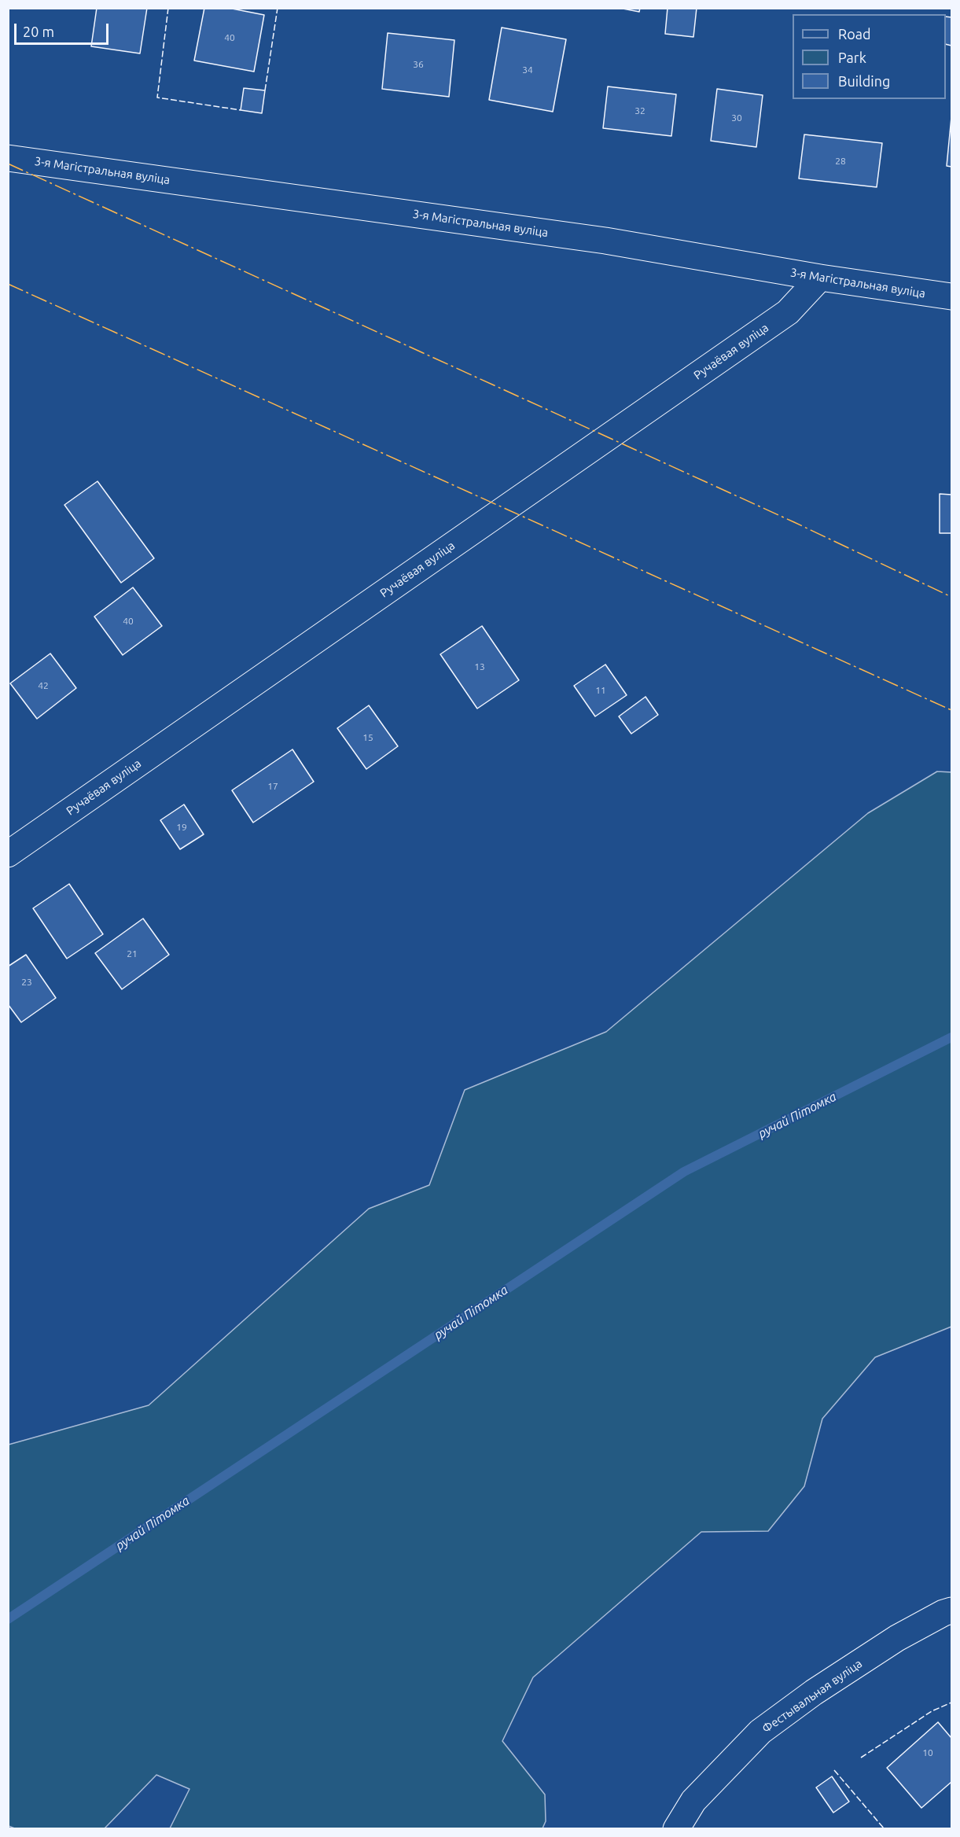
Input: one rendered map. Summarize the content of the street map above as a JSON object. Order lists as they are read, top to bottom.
{
  "streets": {
    "street": ["3-я Магістральная вуліца", "Ручаёвая вуліца", "Фестывальная вуліца"]
  },
  "crossings": [
    ["3-я Магістральная вуліца", "Ручаёвая вуліца"]
  ],
  "water": ["ручай Пітомка"],
  "house_numbers": [
    "40",
    "36",
    "34",
    "32",
    "30",
    "28",
    "40",
    "13",
    "42",
    "11",
    "15",
    "17",
    "19",
    "21",
    "23",
    "10"
  ],
  "legend": ["Road", "Park", "Building"],
  "scale_bar": "20 m"
}
